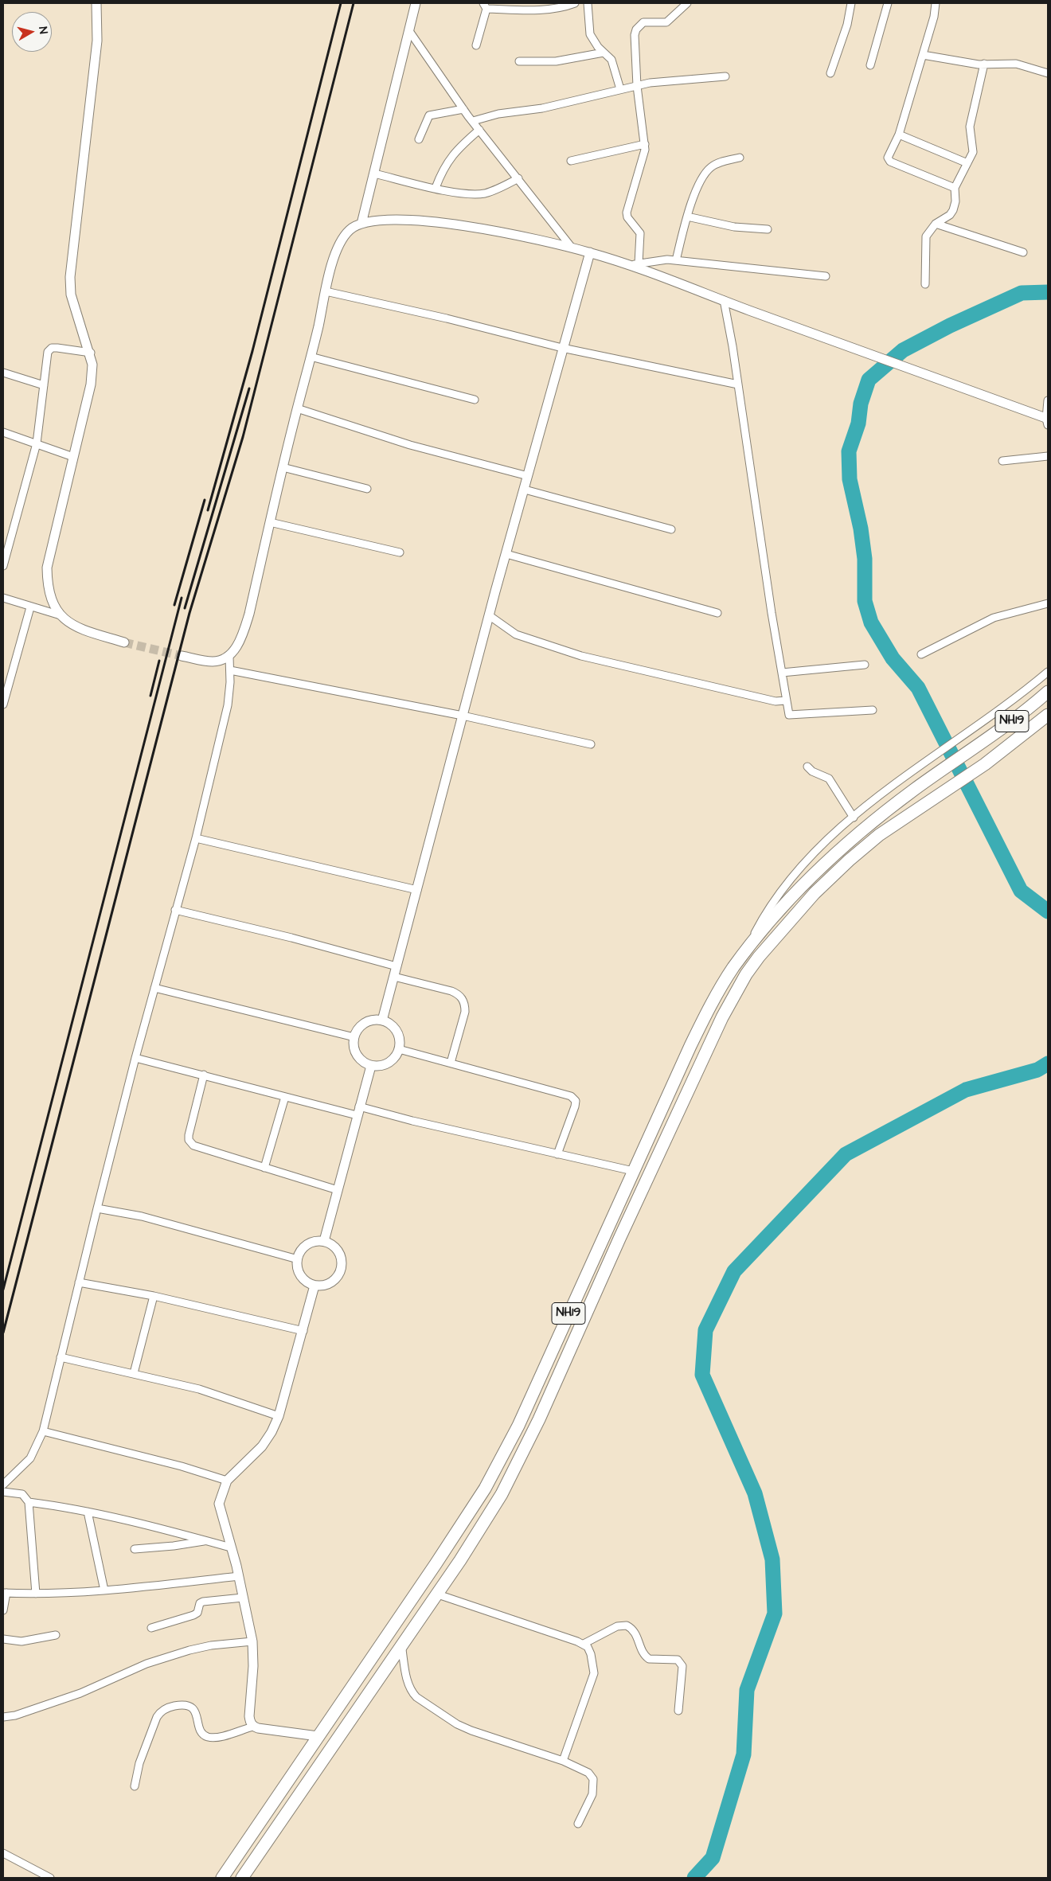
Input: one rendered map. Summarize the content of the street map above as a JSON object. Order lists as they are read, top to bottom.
{
  "streets": {
    "highway": ["NH19"]
  },
  "north": "right"
}
